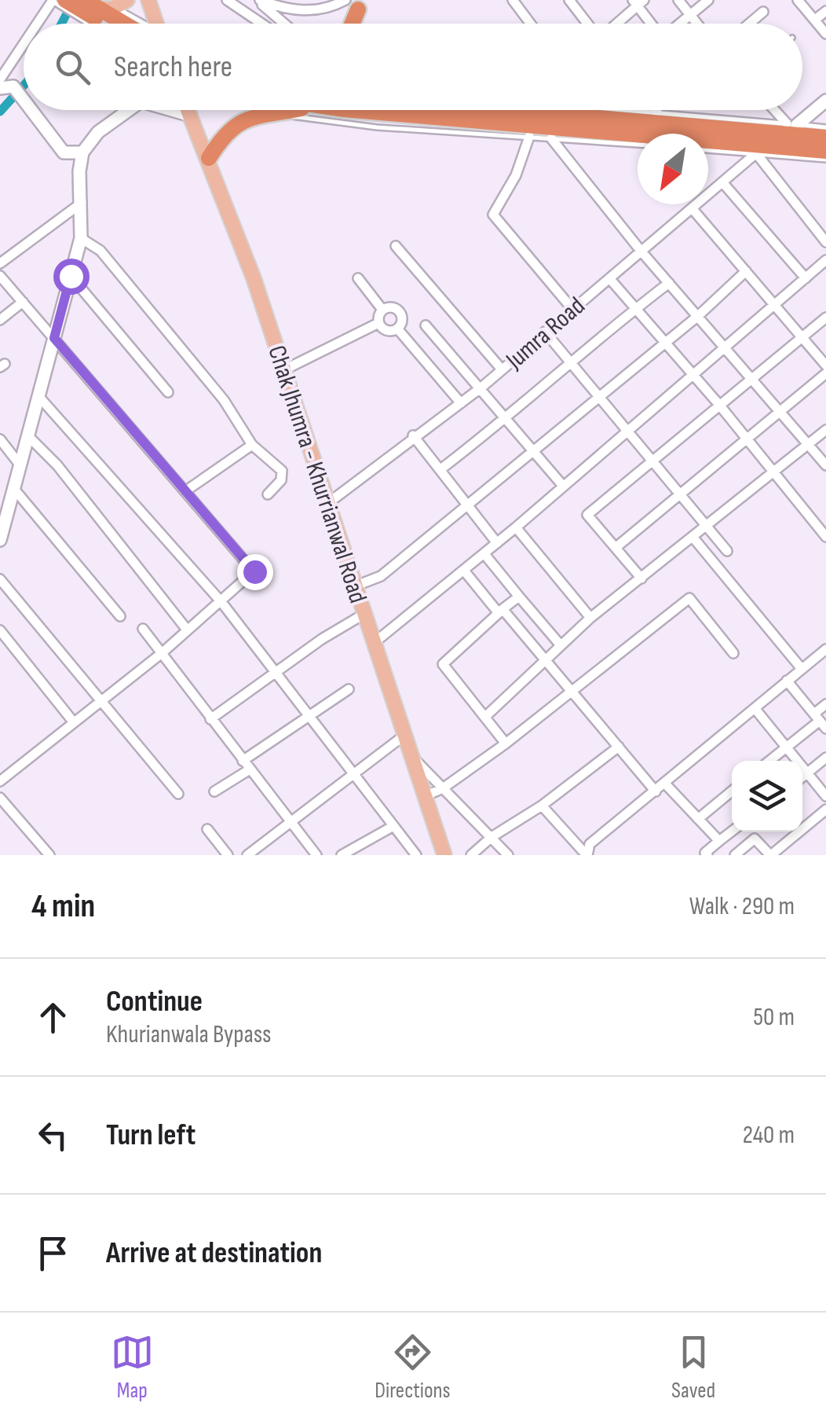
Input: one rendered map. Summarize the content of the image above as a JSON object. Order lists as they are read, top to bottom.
{
  "streets": {
    "main road": ["Chak Jhumra - Khurrianwal Road"],
    "street": ["Jumra Road"]
  },
  "crossings": [
    ["Jumra Road", "Chak Jhumra - Khurrianwal Road"]
  ],
  "north": "bottom left",
  "page": {
    "search": "Search here",
    "heading": ["4 min", "Walk · 290 m"],
    "list": [
      ["Continue", "Khurianwala Bypass", "50 m"],
      ["Turn left", "240 m"],
      "Arrive at destination"
    ],
    "nav": ["Map", "Directions", "Saved"]
  }
}
